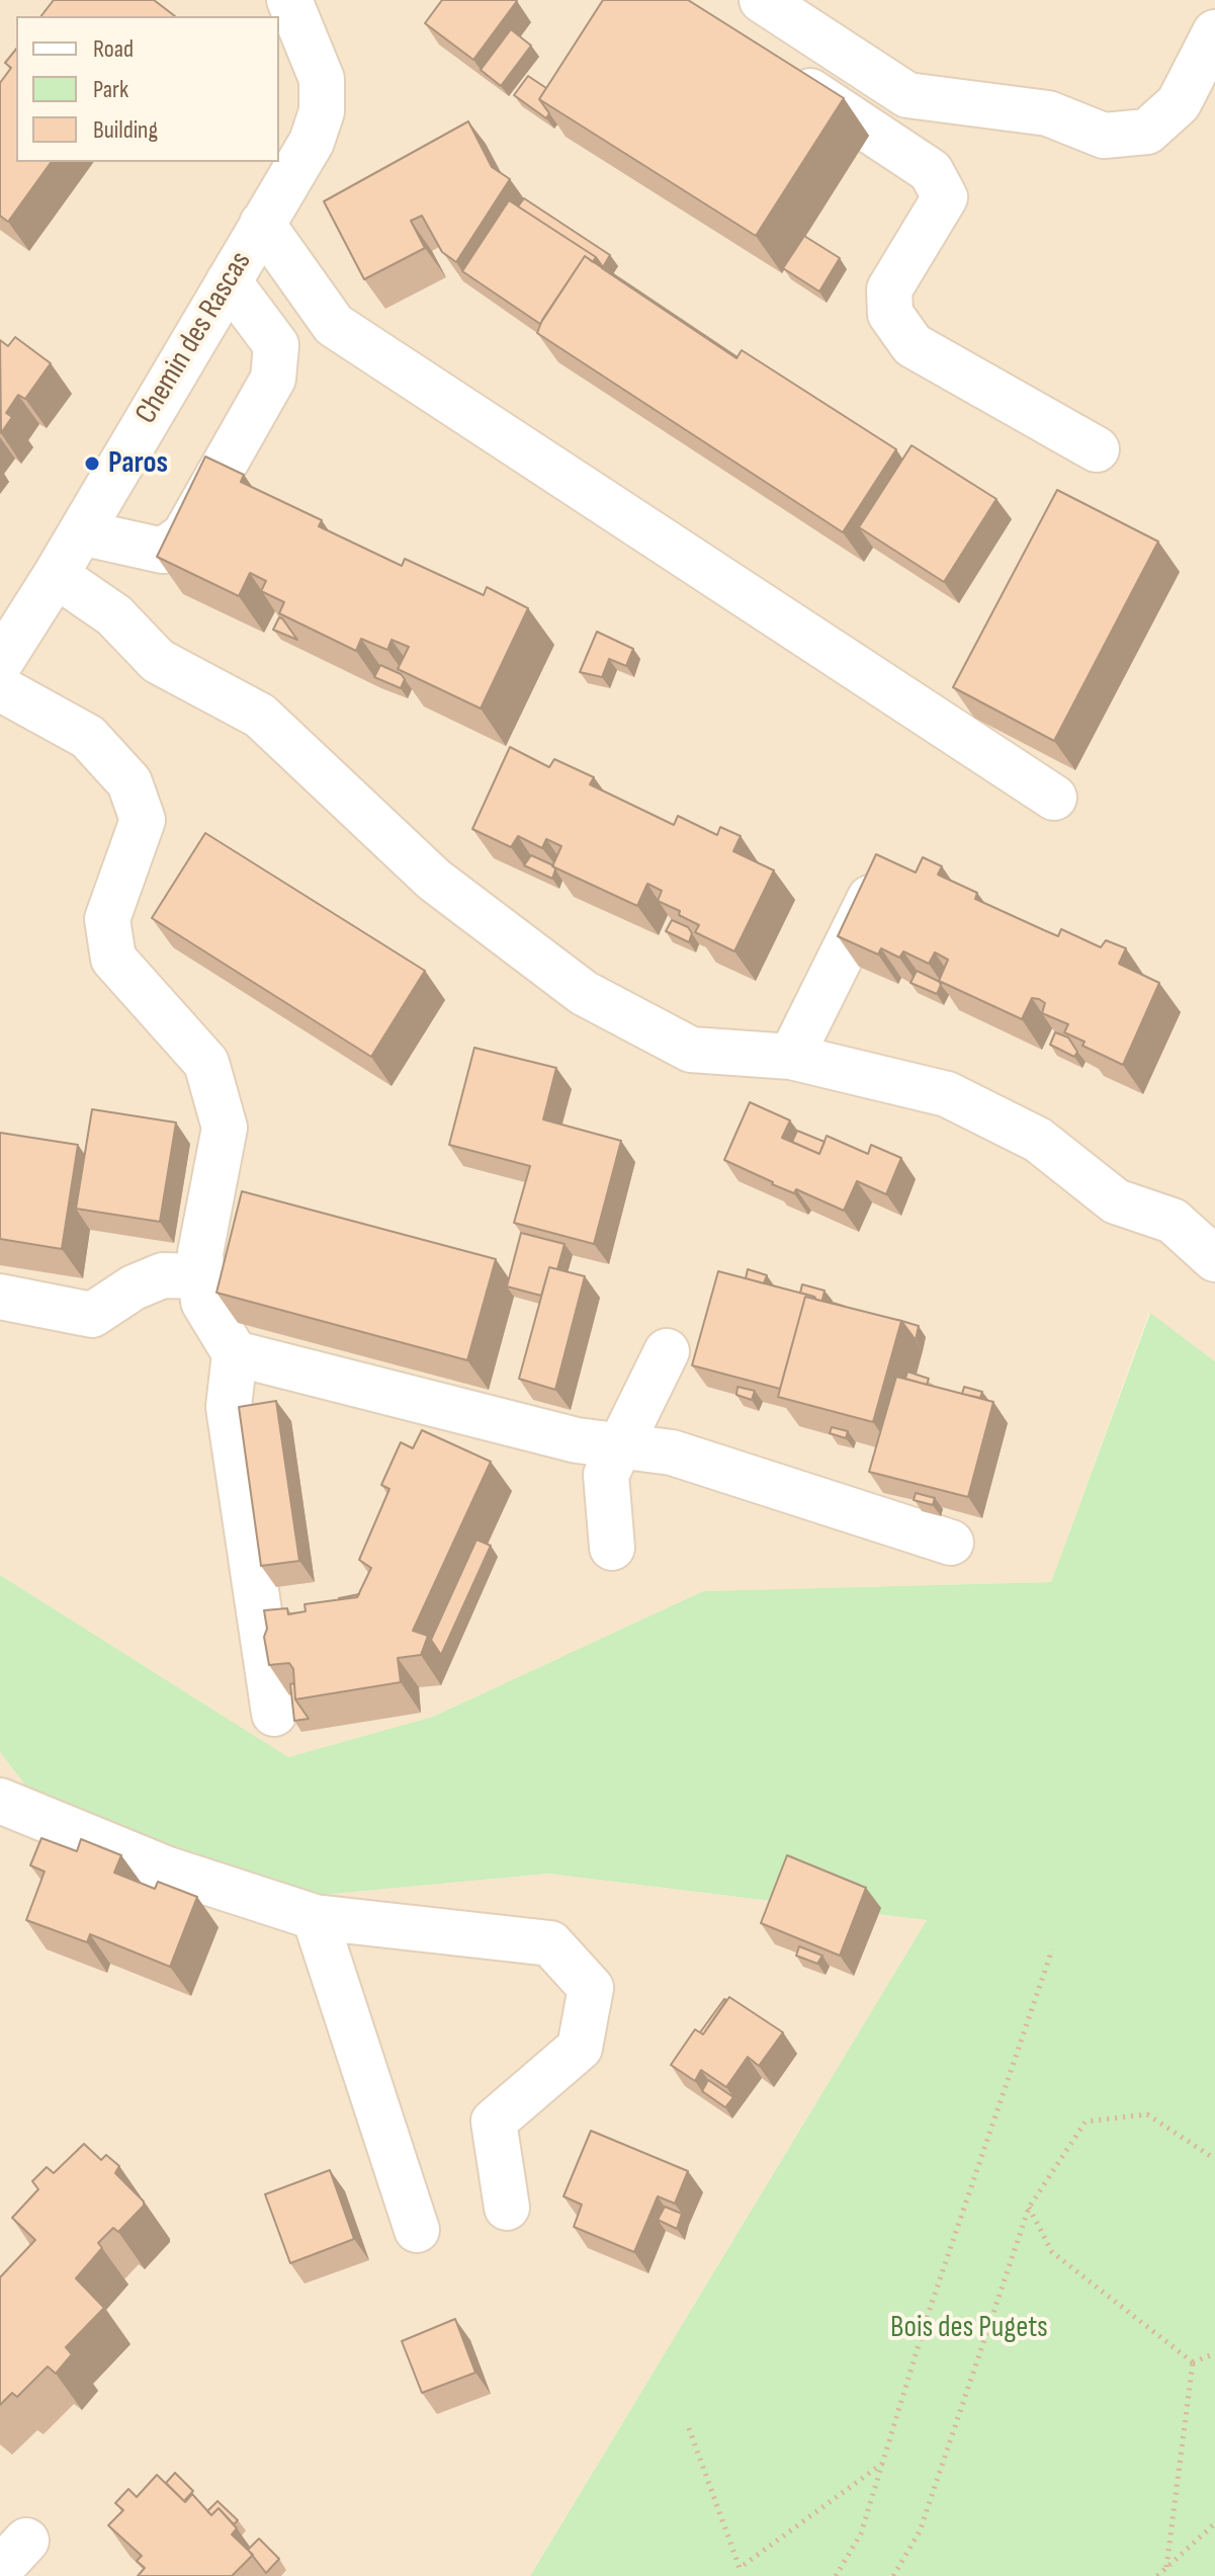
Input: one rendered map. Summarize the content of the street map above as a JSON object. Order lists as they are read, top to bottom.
{
  "streets": {
    "street": ["Chemin des Rascas"]
  },
  "parks": ["Bois des Pugets"],
  "places": ["Paros"],
  "legend": ["Road", "Park", "Building"]
}
